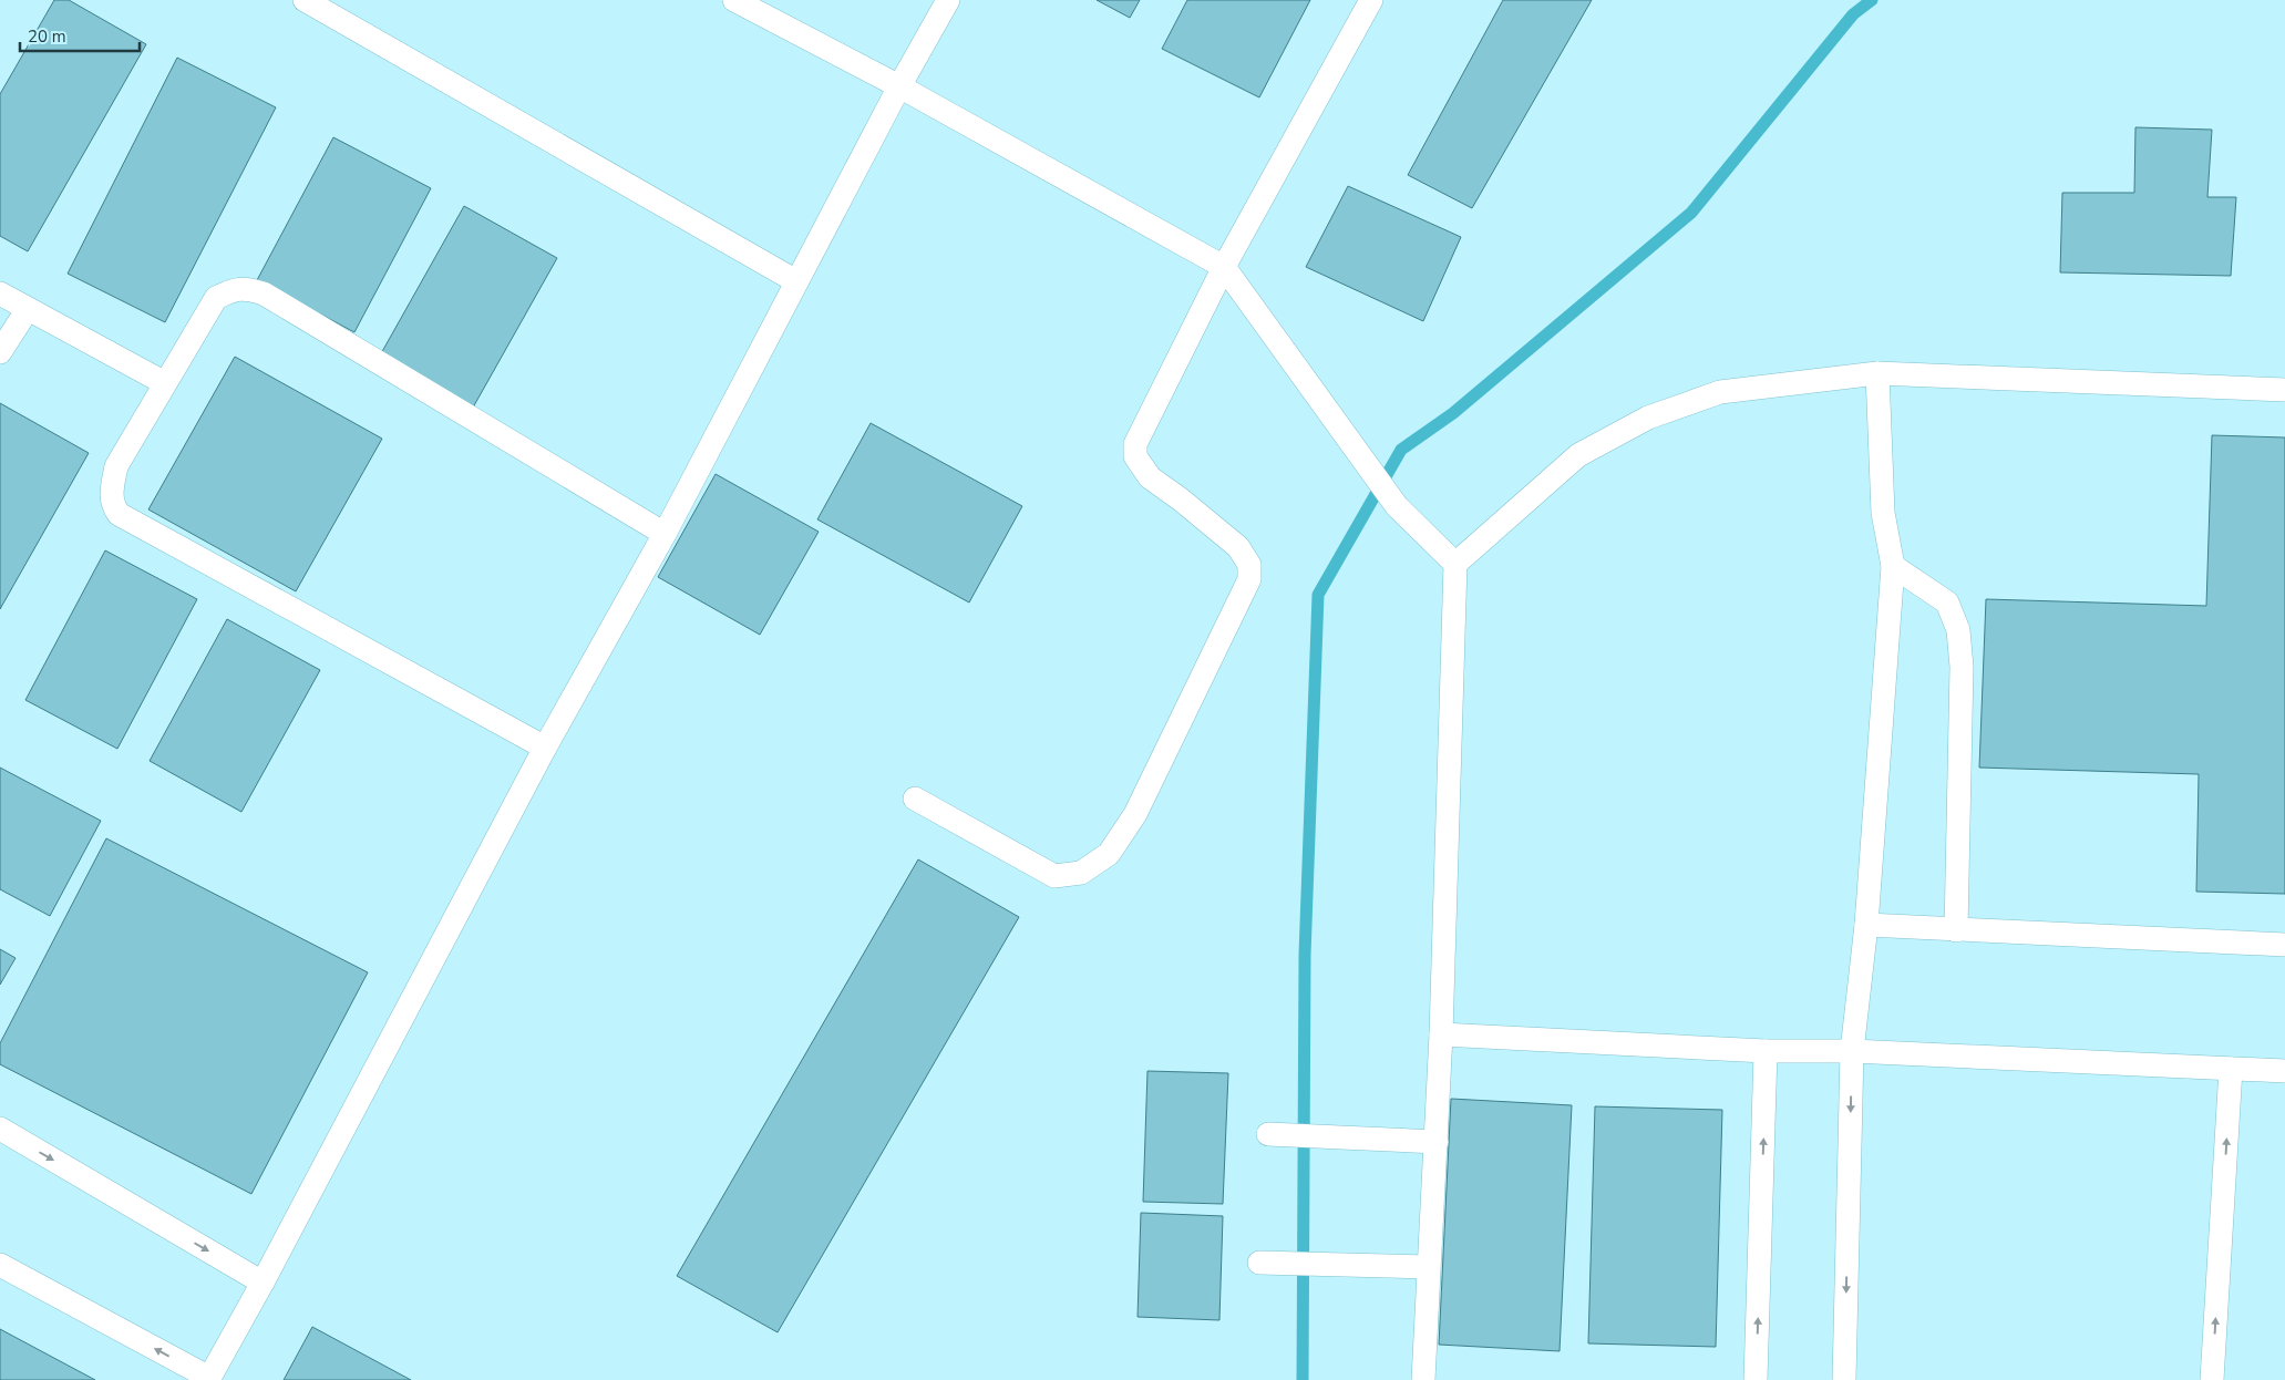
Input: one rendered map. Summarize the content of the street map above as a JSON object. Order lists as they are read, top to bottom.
{
  "scale_bar": "20 m"
}
